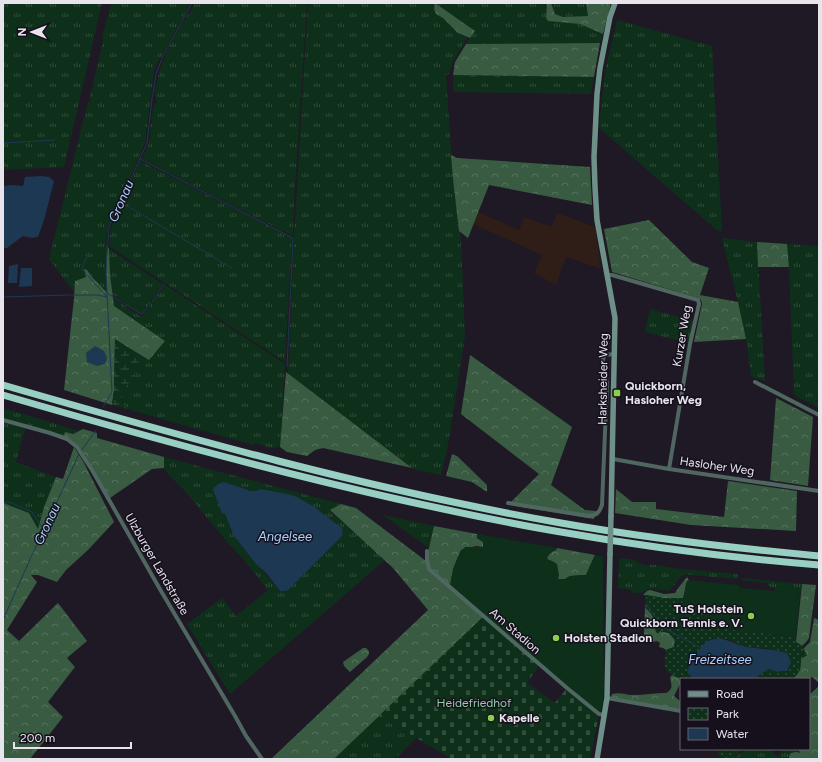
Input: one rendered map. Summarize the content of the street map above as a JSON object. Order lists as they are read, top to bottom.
{
  "streets": {
    "main road": ["Harksheider Weg"],
    "street": [
      "Kurzer Weg",
      "Hasloher Weg",
      "Ulzburger Landstraße",
      "Am Stadion"
    ]
  },
  "crossings": [
    ["Kurzer Weg", "Harksheider Weg"],
    ["Kurzer Weg", "Hasloher Weg"],
    ["Harksheider Weg", "Hasloher Weg"],
    ["Harksheider Weg", "Am Stadion"]
  ],
  "water": ["Gronau", "Angelsee", "Freizeitsee"],
  "parks": ["Heidefriedhof"],
  "places": {
    "transit": ["Quickborn, Hasloher Weg"],
    "other": ["TuS Holstein Quickborn Tennis e. V.", "Holsten Stadion", "Kapelle"]
  },
  "legend": ["Road", "Park", "Water"],
  "scale_bar": "200 m",
  "north": "left"
}
